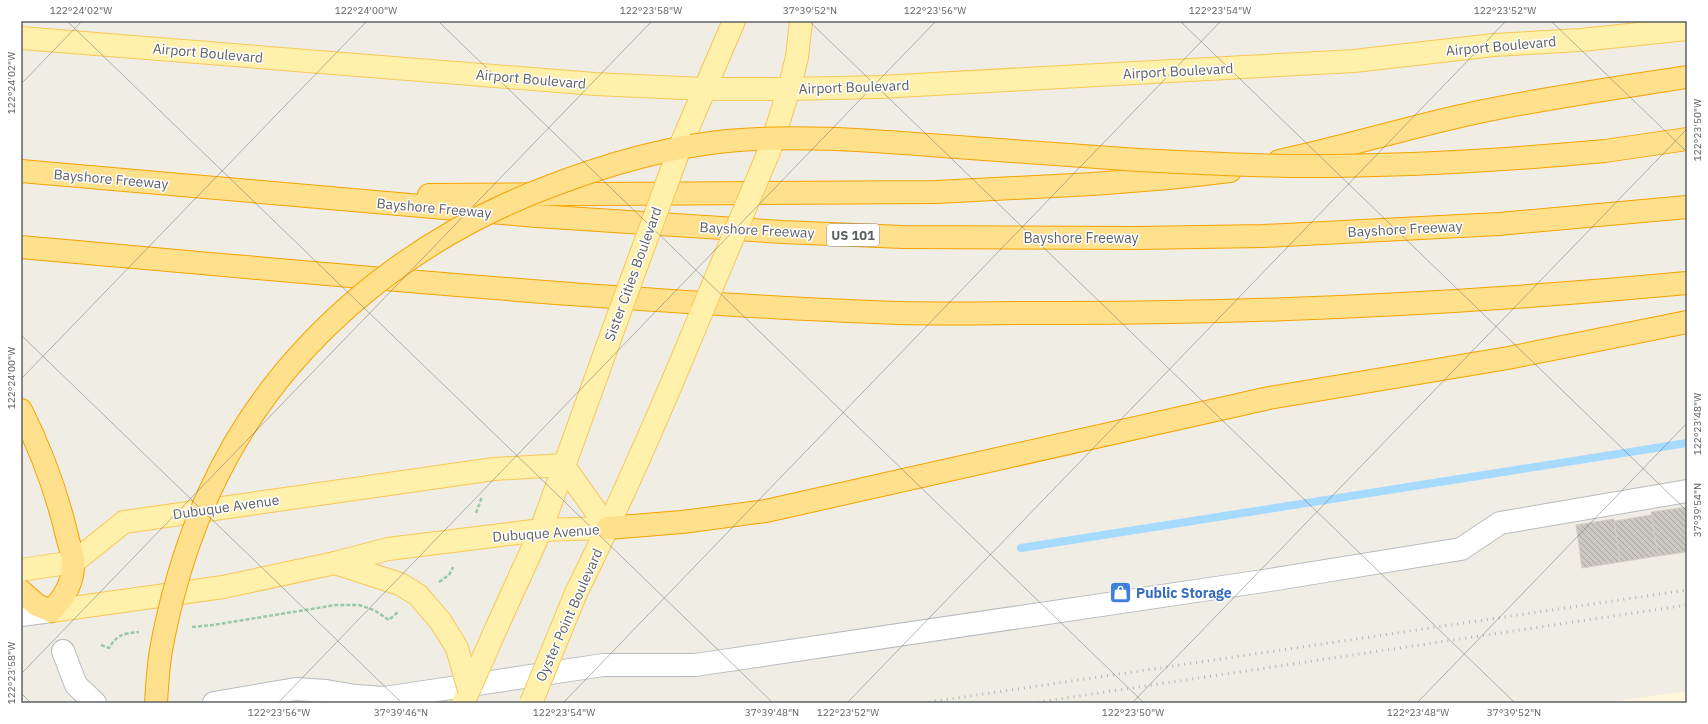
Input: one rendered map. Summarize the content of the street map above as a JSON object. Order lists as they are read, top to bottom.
{
  "streets": {
    "highway": ["Bayshore Freeway", "US 101"],
    "main road": [
      "Airport Boulevard",
      "Sister Cities Boulevard",
      "Dubuque Avenue",
      "Oyster Point Boulevard"
    ]
  },
  "crossings": [
    ["Airport Boulevard", "Sister Cities Boulevard"],
    ["Sister Cities Boulevard", "Dubuque Avenue"],
    ["Dubuque Avenue", "Oyster Point Boulevard"]
  ],
  "places": {
    "shop": ["Public Storage"]
  },
  "coordinates": [
    "122°24'02\"W",
    "122°24'00\"W",
    "122°23'58\"W",
    "37°39'52\"N",
    "122°23'56\"W",
    "122°23'54\"W",
    "122°23'52\"W",
    "122°23'50\"W",
    "122°23'48\"W",
    "37°39'54\"N",
    "37°39'46\"N",
    "37°39'48\"N"
  ]
}
